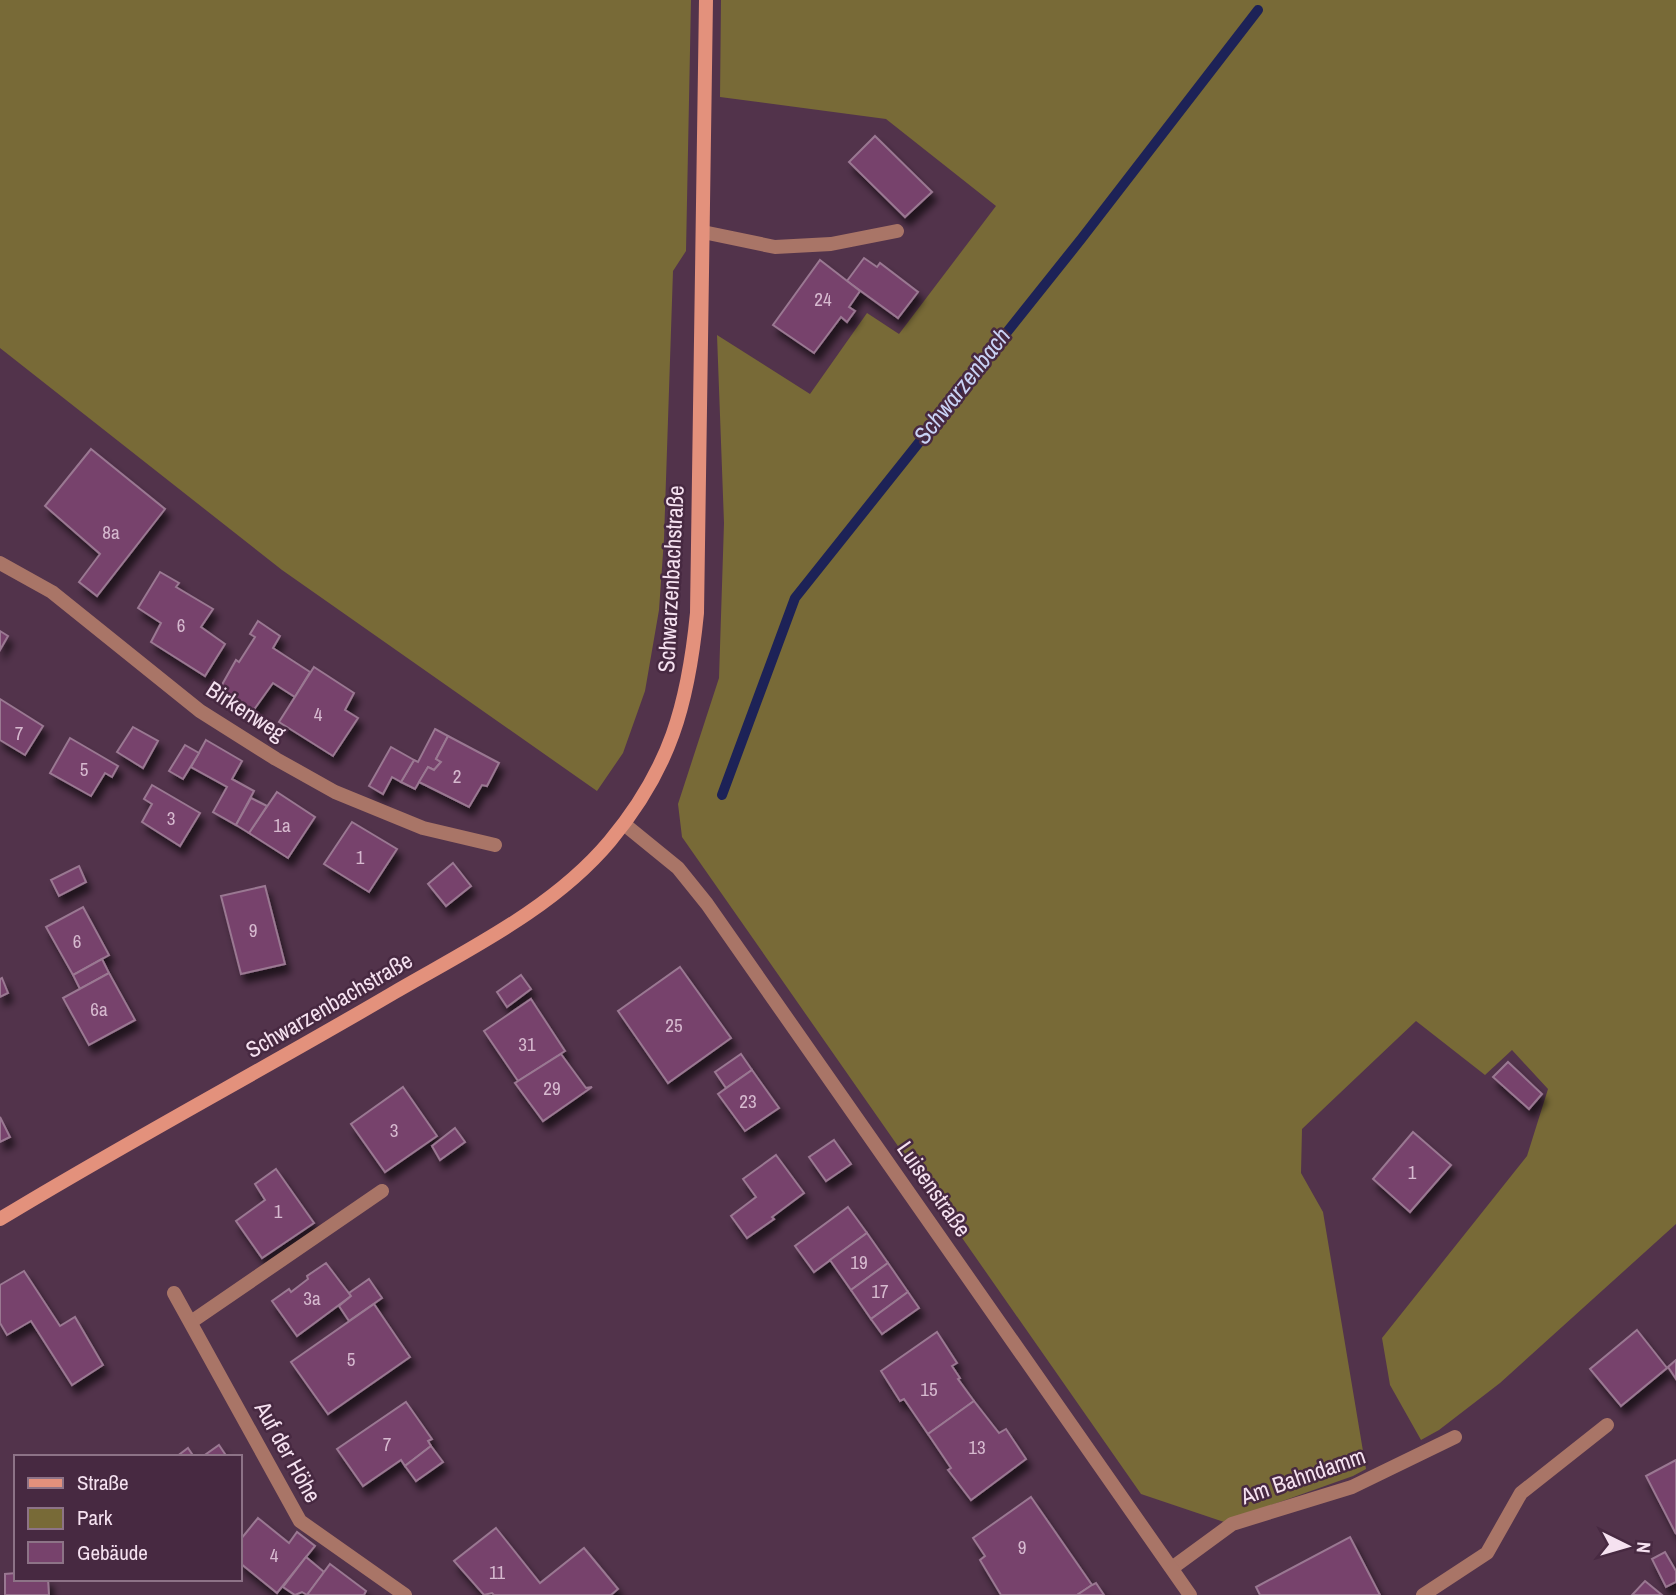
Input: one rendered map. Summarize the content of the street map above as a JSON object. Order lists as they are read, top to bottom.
{
  "streets": {
    "main road": ["Schwarzenbachstraße"],
    "street": [
      "Birkenweg",
      "Luisenstraße",
      "Auf der Höhe",
      "Am Bahndamm"
    ]
  },
  "crossings": [
    ["Schwarzenbachstraße", "Luisenstraße"],
    ["Luisenstraße", "Am Bahndamm"]
  ],
  "water": ["Schwarzenbach"],
  "house_numbers": [
    "24",
    "8a",
    "6",
    "4",
    "7",
    "5",
    "2",
    "3",
    "1a",
    "1",
    "9",
    "6",
    "6a",
    "25",
    "31",
    "29",
    "23",
    "3",
    "1",
    "1",
    "19",
    "17",
    "3a",
    "5",
    "15",
    "7",
    "13",
    "9",
    "4",
    "11"
  ],
  "legend": ["Straße", "Park", "Gebäude"],
  "north": "right"
}
